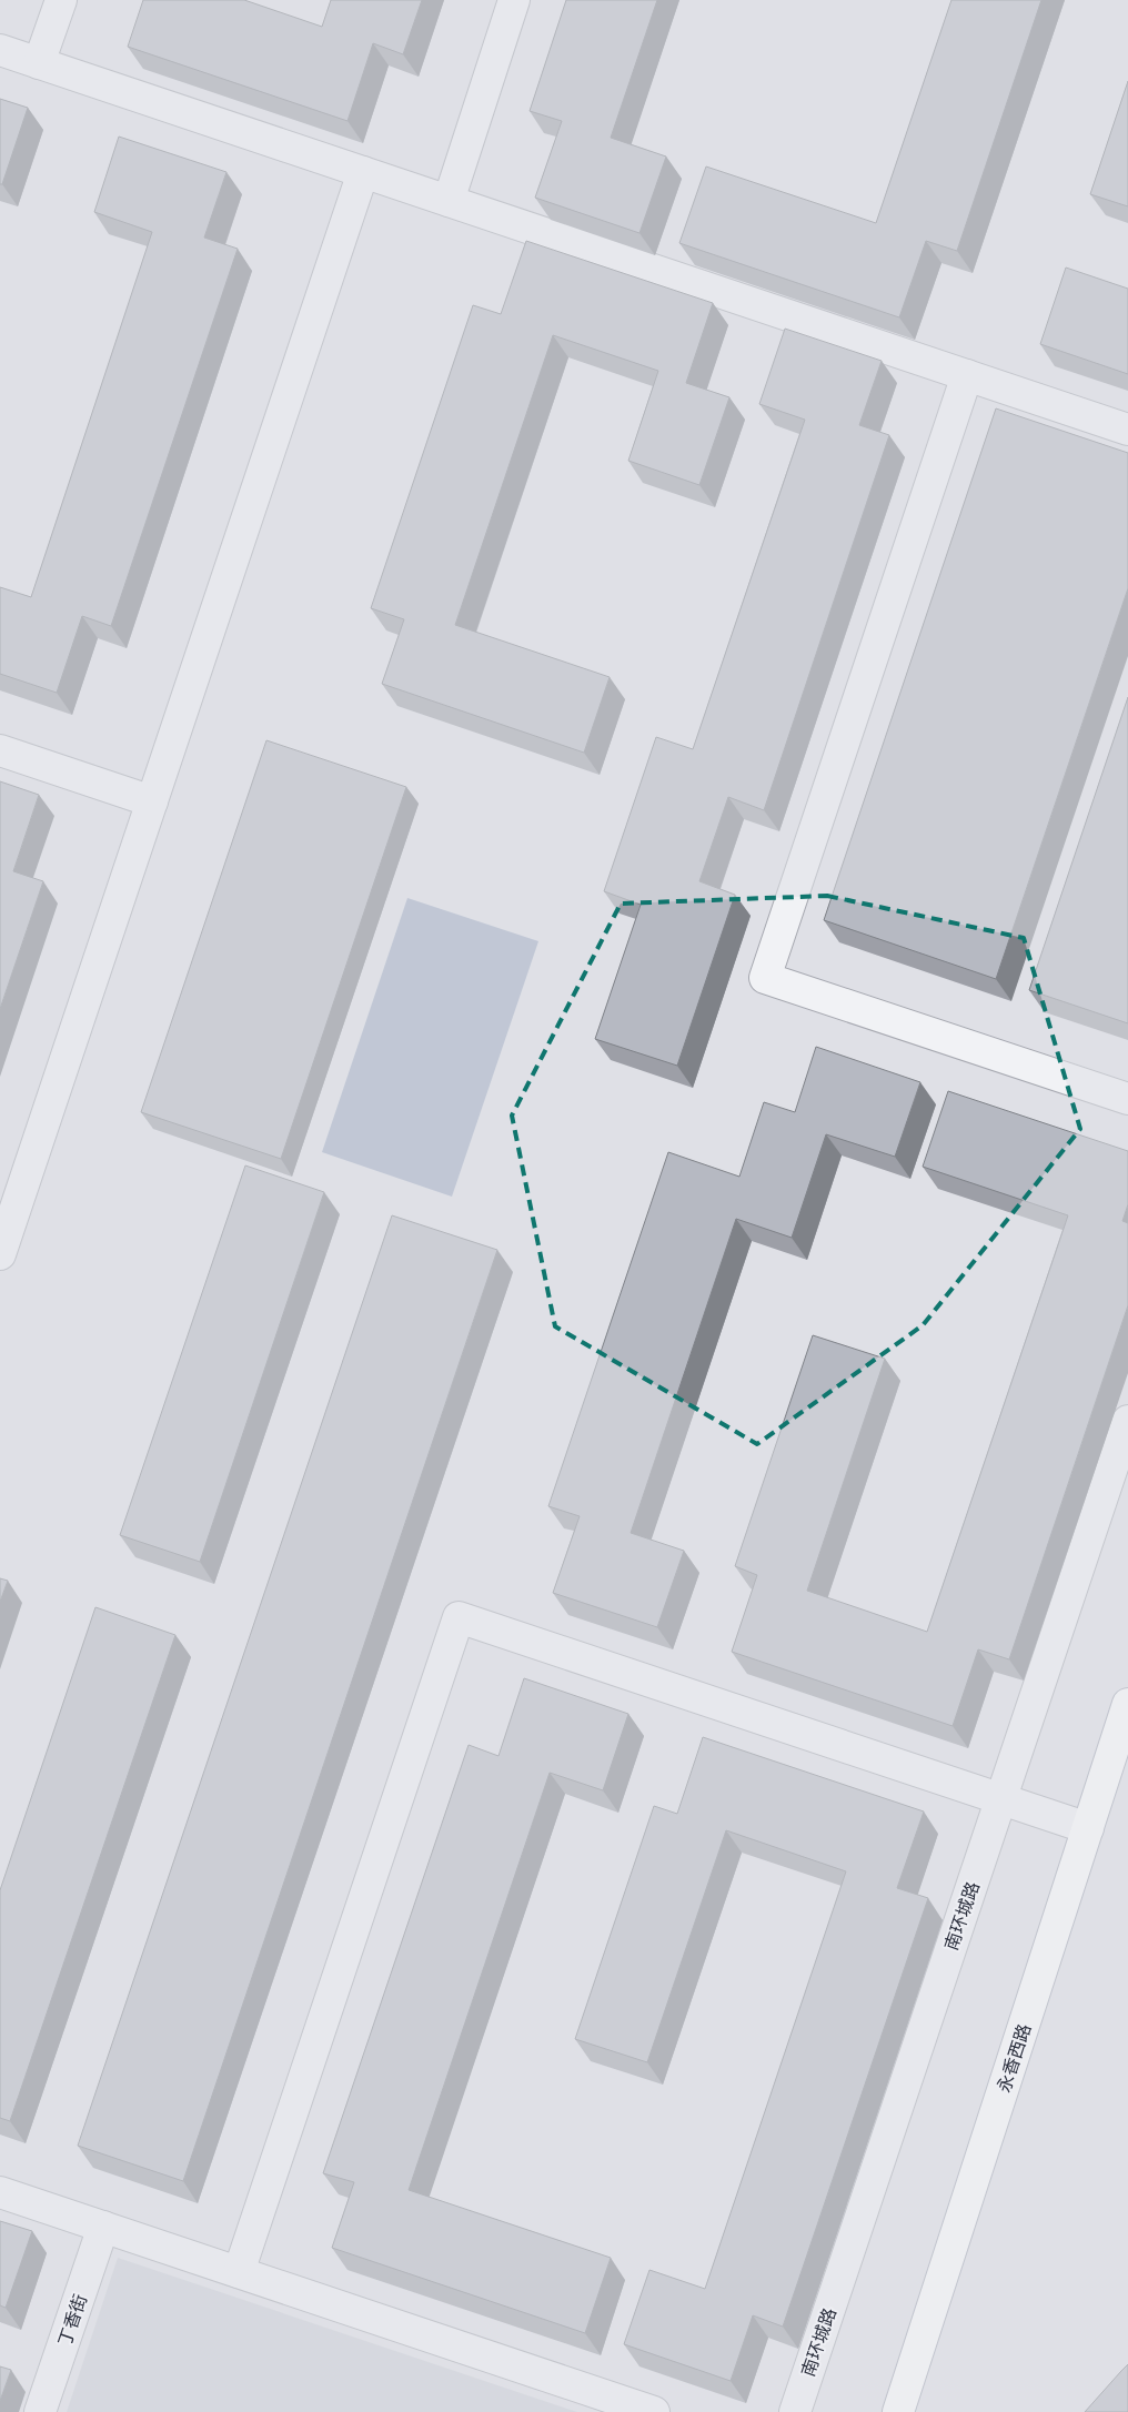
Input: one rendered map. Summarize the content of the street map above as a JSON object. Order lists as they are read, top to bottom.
{
  "streets": {
    "main road": ["永香西路"],
    "lane": ["南环城路", "丁香街"]
  }
}
